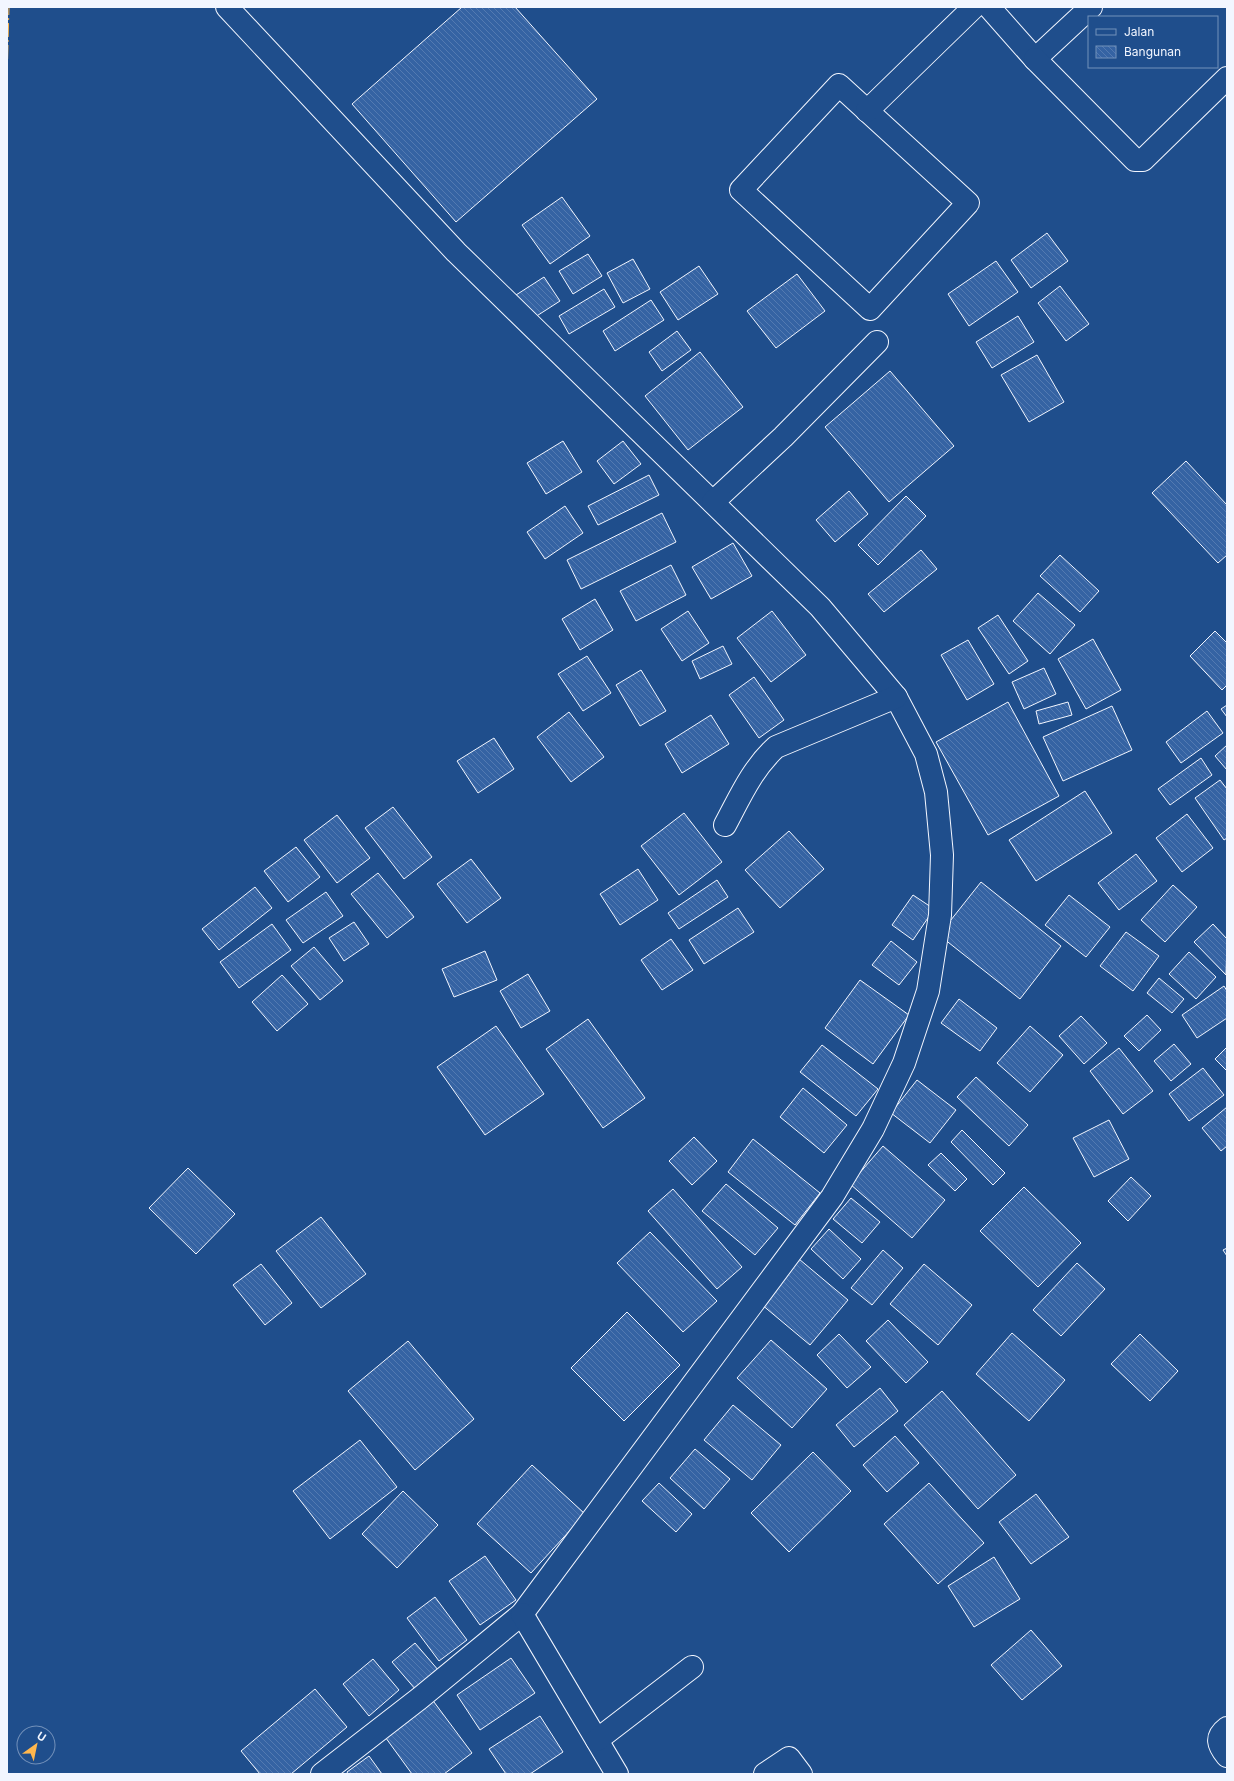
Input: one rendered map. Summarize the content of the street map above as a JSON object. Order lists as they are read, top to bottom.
{
  "legend": ["Jalan", "Bangunan"],
  "north": "top right"
}
